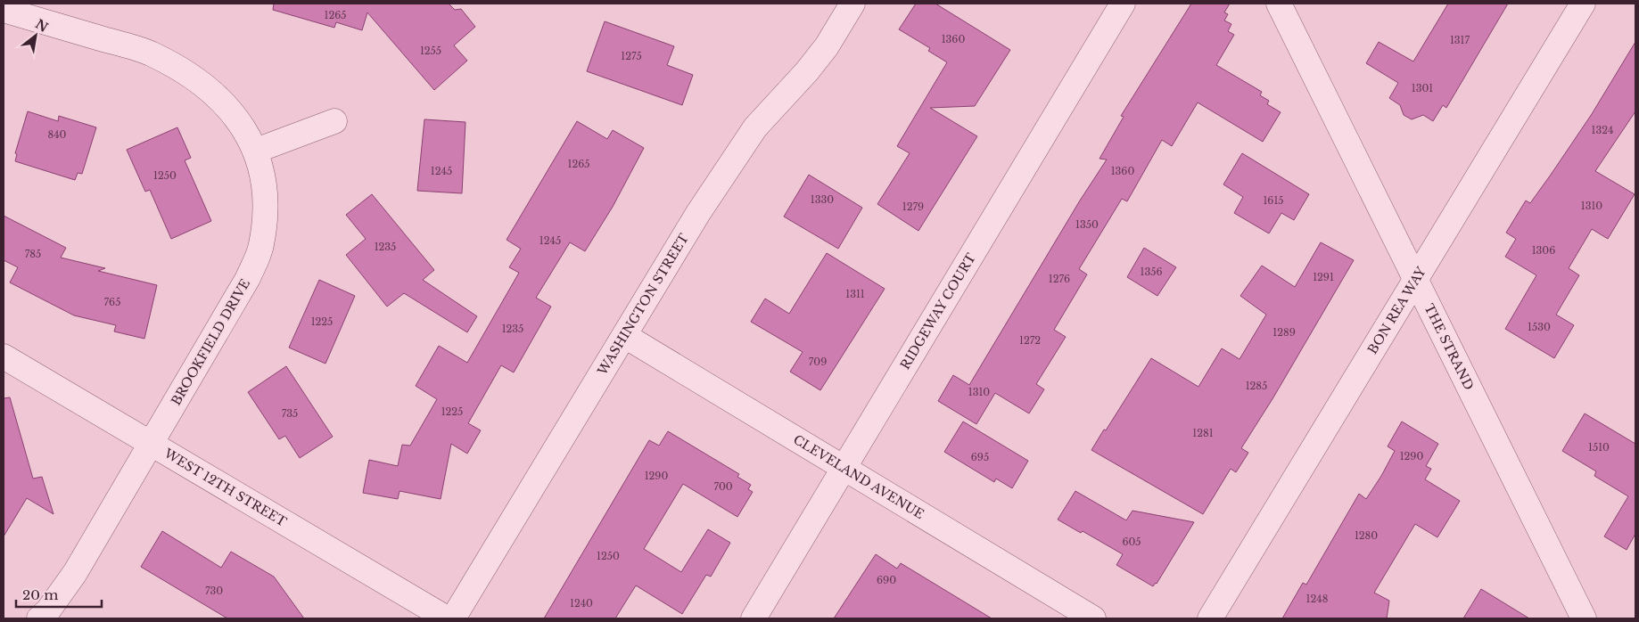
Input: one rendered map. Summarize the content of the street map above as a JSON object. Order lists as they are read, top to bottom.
{
  "streets": {
    "street": [
      "WASHINGTON STREET",
      "BON REA WAY",
      "RIDGEWAY COURT",
      "BROOKFIELD DRIVE",
      "THE STRAND",
      "CLEVELAND AVENUE",
      "WEST 12TH STREET"
    ]
  },
  "crossings": [
    ["WASHINGTON STREET", "CLEVELAND AVENUE"],
    ["BON REA WAY", "THE STRAND"],
    ["RIDGEWAY COURT", "CLEVELAND AVENUE"],
    ["BROOKFIELD DRIVE", "WEST 12TH STREET"]
  ],
  "house_numbers": [
    "1265",
    "1360",
    "1317",
    "1255",
    "1275",
    "1301",
    "1324",
    "840",
    "1265",
    "1245",
    "1360",
    "1250",
    "1330",
    "1615",
    "1310",
    "1279",
    "1350",
    "1245",
    "1235",
    "1306",
    "785",
    "1356",
    "1291",
    "1276",
    "1311",
    "765",
    "1225",
    "1530",
    "1235",
    "1289",
    "1272",
    "709",
    "1285",
    "1310",
    "1225",
    "735",
    "1281",
    "1510",
    "1290",
    "695",
    "1290",
    "700",
    "1280",
    "605",
    "1250",
    "690",
    "730",
    "1248",
    "1240"
  ],
  "scale_bar": "20 m",
  "north": "top right"
}
